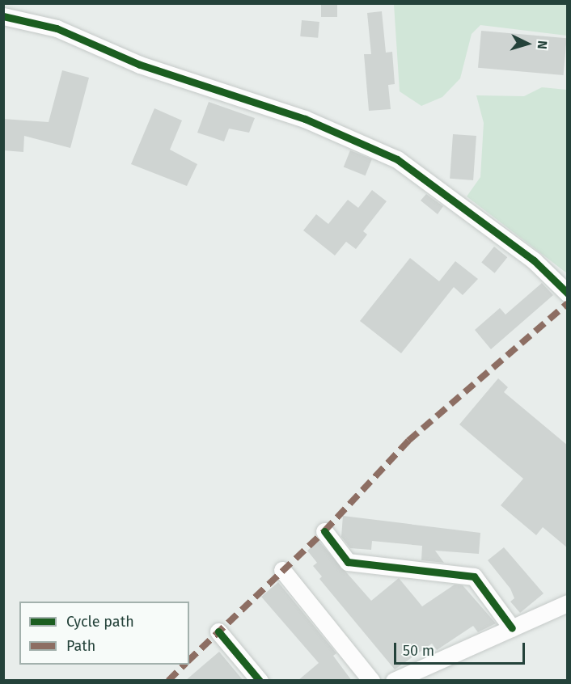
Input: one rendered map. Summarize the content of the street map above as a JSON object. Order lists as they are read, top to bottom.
{
  "legend": ["Cycle path", "Path"],
  "scale_bar": "50 m",
  "north": "right"
}
